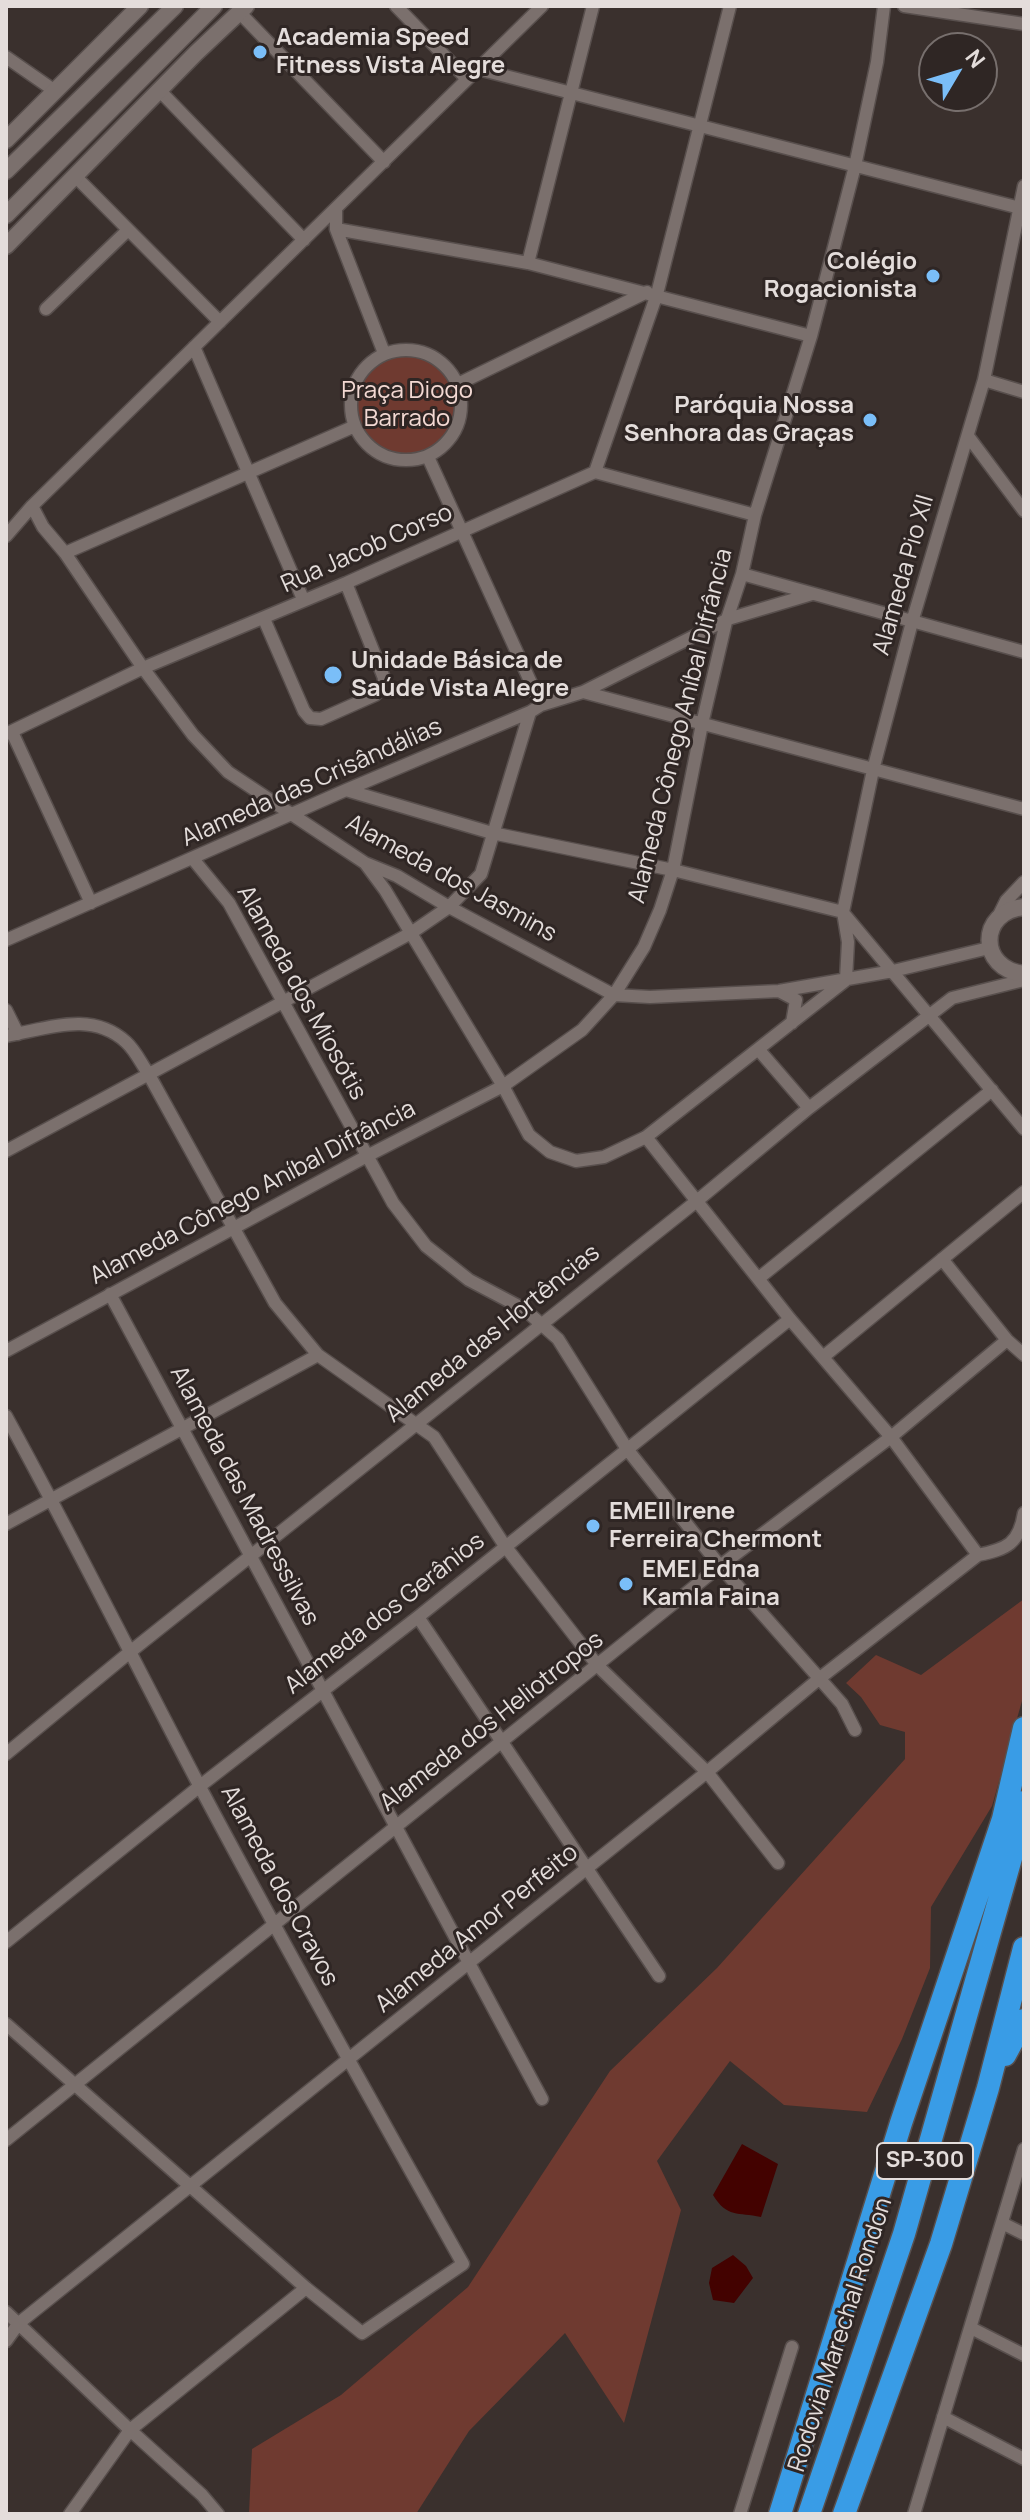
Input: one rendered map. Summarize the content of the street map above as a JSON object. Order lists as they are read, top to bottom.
{
  "streets": {
    "highway": ["SP-300", "Rodovia Marechal Rondon"],
    "street": [
      "Rua Jacob Corso",
      "Alameda Pio XII",
      "Alameda Cônego Aníbal Difrância",
      "Alameda das Crisândálias",
      "Alameda dos Jasmins",
      "Alameda dos Miosótis",
      "Alameda das Hortências",
      "Alameda das Madressilvas",
      "Alameda dos Gerânios",
      "Alameda dos Heliotropos",
      "Alameda dos Cravos",
      "Alameda Amor Perfeito"
    ]
  },
  "crossings": [
    ["Rua Jacob Corso", "Alameda dos Jasmins"],
    ["Alameda Pio XII", "Alameda dos Jasmins"],
    ["Alameda Cônego Aníbal Difrância", "Alameda das Crisândálias"],
    ["Alameda Cônego Aníbal Difrância", "Alameda dos Jasmins"],
    ["Alameda Cônego Aníbal Difrância", "Alameda dos Miosótis"],
    ["Alameda Cônego Aníbal Difrância", "Alameda das Madressilvas"],
    ["Alameda das Crisândálias", "Alameda dos Jasmins"],
    ["Alameda das Crisândálias", "Alameda dos Miosótis"],
    ["Alameda dos Miosótis", "Alameda das Hortências"],
    ["Alameda dos Miosótis", "Alameda dos Gerânios"],
    ["Alameda dos Miosótis", "Alameda dos Heliotropos"],
    ["Alameda dos Miosótis", "Alameda Amor Perfeito"],
    ["Alameda das Hortências", "Alameda das Madressilvas"],
    ["Alameda das Hortências", "Alameda dos Cravos"],
    ["Alameda das Madressilvas", "Alameda dos Gerânios"],
    ["Alameda das Madressilvas", "Alameda dos Heliotropos"],
    ["Alameda das Madressilvas", "Alameda Amor Perfeito"],
    ["Alameda dos Gerânios", "Alameda dos Cravos"],
    ["Alameda dos Heliotropos", "Alameda dos Cravos"],
    ["Alameda dos Cravos", "Alameda Amor Perfeito"]
  ],
  "parks": ["Praça Diogo Barrado"],
  "places": [
    "Academia Speed Fitness Vista Alegre",
    "Colégio Rogacionista",
    "Paróquia Nossa Senhora das Graças",
    "Unidade Básica de Saúde Vista Alegre",
    "EMEII Irene Ferreira Chermont",
    "EMEI Edna Kamla Faina"
  ],
  "north": "top right"
}
